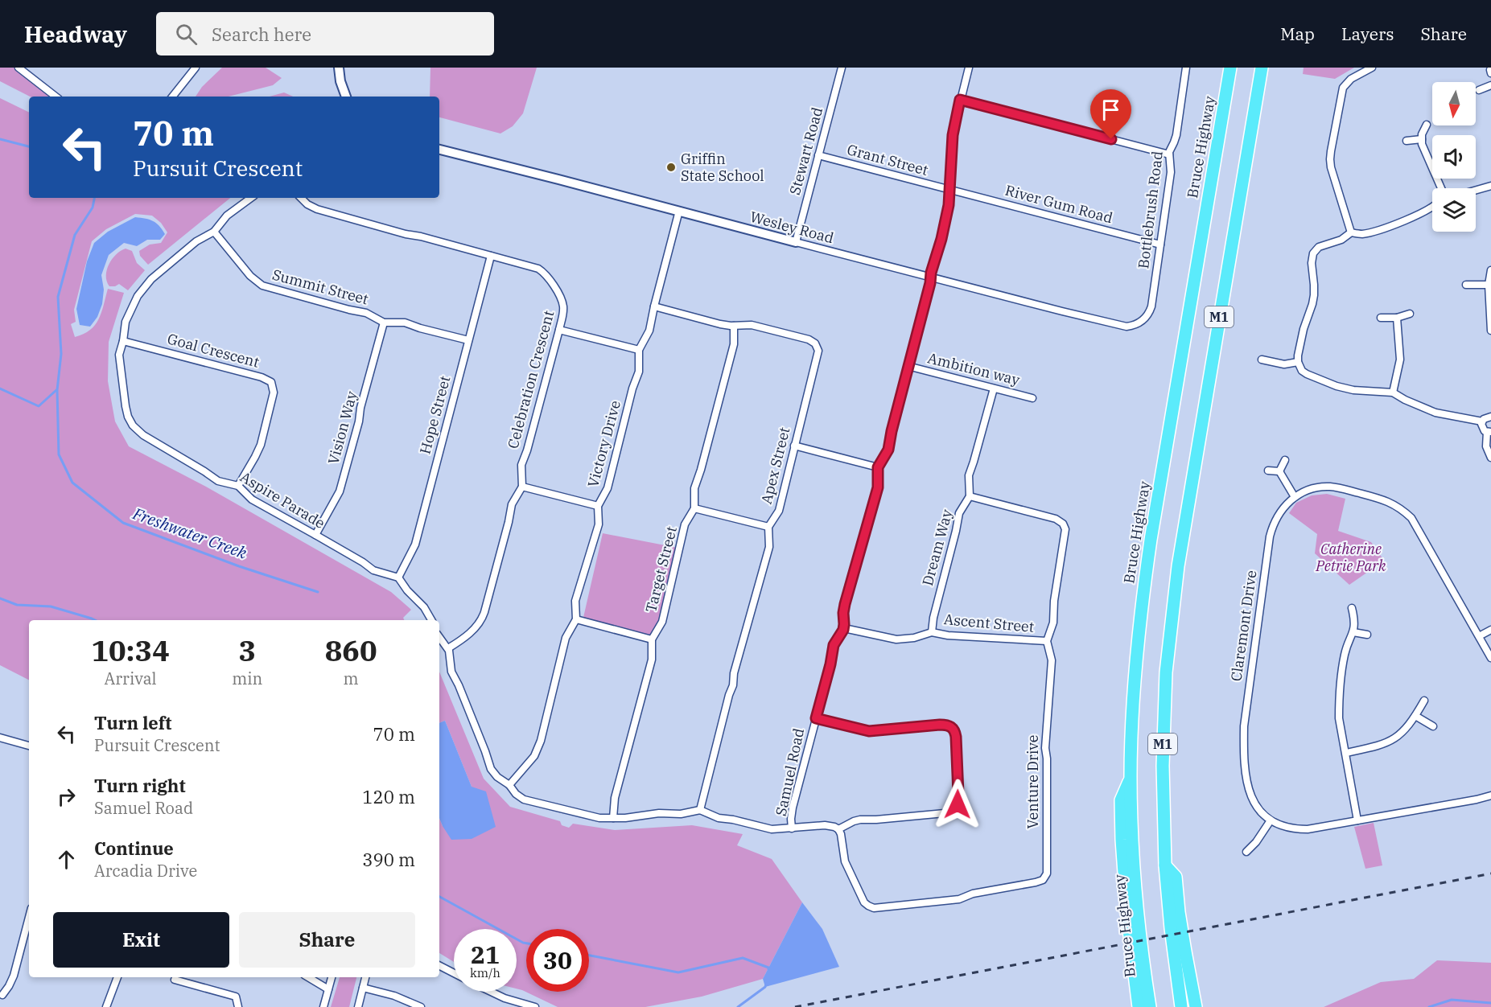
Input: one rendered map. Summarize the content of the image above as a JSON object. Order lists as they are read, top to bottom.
{
  "streets": {
    "highway": ["Bruce Highway", "M1"],
    "street": [
      "Stewart Road",
      "Grant Street",
      "River Gum Road",
      "Bottlebrush Road",
      "Wesley Road",
      "Summit Street",
      "Goal Crescent",
      "Ambition way",
      "Celebration Crescent",
      "Hope Street",
      "Vision Way",
      "Victory Drive",
      "Apex Street",
      "Aspire Parade",
      "Dream Way",
      "Target Street",
      "Ascent Street",
      "Claremont Drive",
      "Samuel Road",
      "Venture Drive"
    ]
  },
  "crossings": [
    ["Stewart Road", "Grant Street"],
    ["Stewart Road", "Wesley Road"],
    ["Grant Street", "River Gum Road"],
    ["Grant Street", "Samuel Road"],
    ["River Gum Road", "Bottlebrush Road"],
    ["River Gum Road", "Samuel Road"],
    ["Bottlebrush Road", "Wesley Road"],
    ["Wesley Road", "Victory Drive"],
    ["Wesley Road", "Samuel Road"],
    ["Summit Street", "Hope Street"],
    ["Summit Street", "Vision Way"],
    ["Summit Street", "Aspire Parade"],
    ["Goal Crescent", "Aspire Parade"],
    ["Ambition way", "Dream Way"],
    ["Ambition way", "Samuel Road"],
    ["Celebration Crescent", "Hope Street"],
    ["Hope Street", "Aspire Parade"],
    ["Vision Way", "Aspire Parade"],
    ["Victory Drive", "Apex Street"],
    ["Apex Street", "Target Street"],
    ["Dream Way", "Ascent Street"],
    ["Dream Way", "Venture Drive"],
    ["Ascent Street", "Samuel Road"],
    ["Ascent Street", "Venture Drive"]
  ],
  "water": ["Freshwater Creek"],
  "parks": ["Catherine Petrie Park"],
  "places": ["Griffin State School"],
  "north": "bottom",
  "page": {
    "header": "Headway",
    "search": "Search here",
    "nav": ["Map", "Layers", "Share"],
    "turn": ["70 m", "Pursuit Crescent"],
    "eta": [
      "10:34",
      "Arrival",
      "3",
      "min",
      "860",
      "m"
    ],
    "list": [
      {
        "name": "Turn left",
        "note": "Pursuit Crescent",
        "value": "70 m"
      },
      {
        "name": "Turn right",
        "note": "Samuel Road",
        "value": "120 m"
      },
      {
        "name": "Continue",
        "note": "Arcadia Drive",
        "value": "390 m"
      }
    ],
    "buttons": ["Exit", "Share"],
    "speed": "21 km/h",
    "limit": "30"
  }
}
